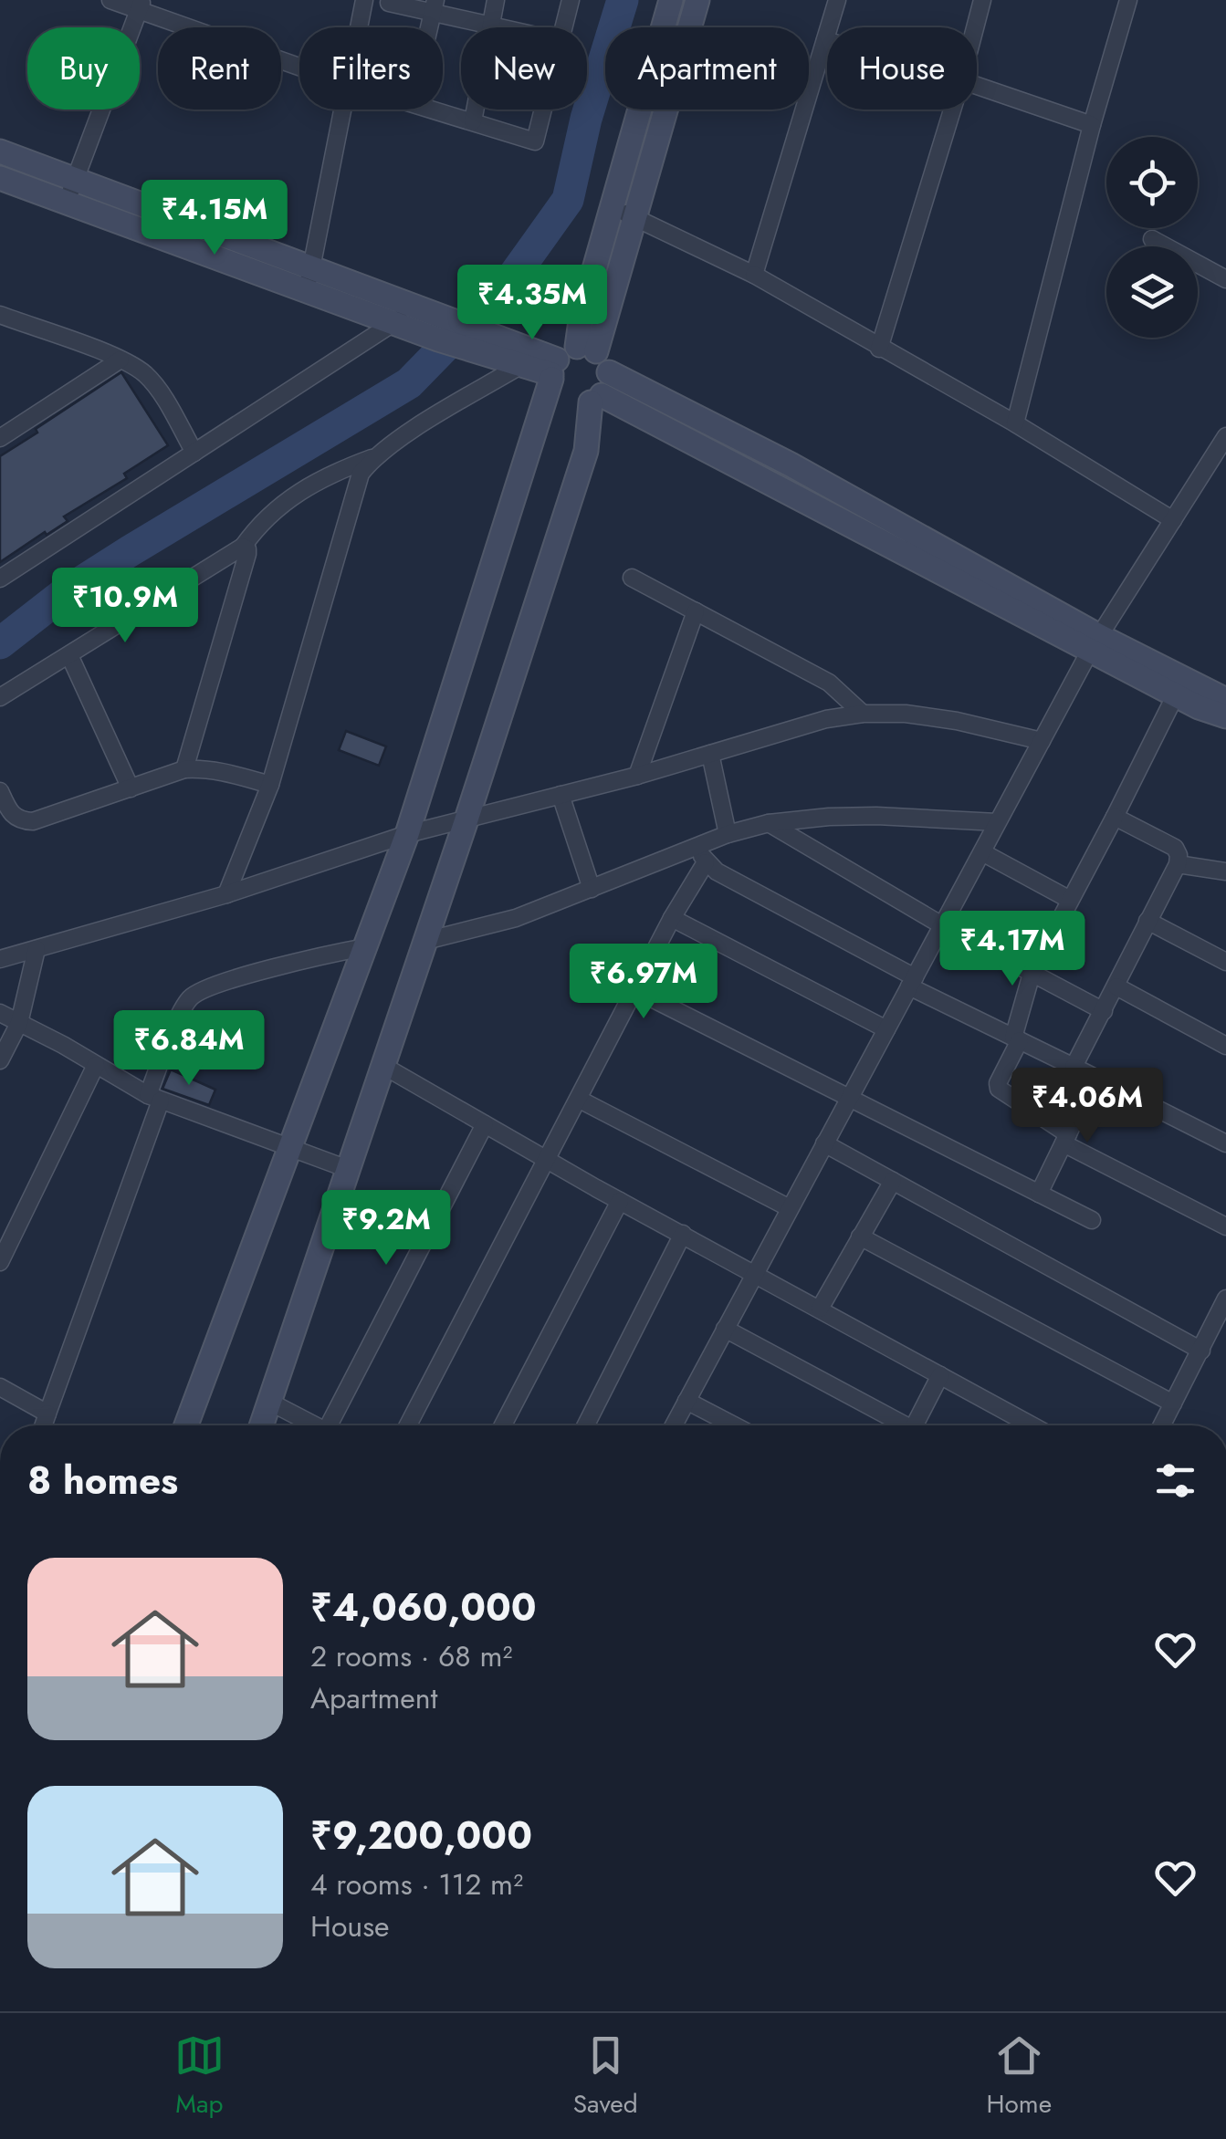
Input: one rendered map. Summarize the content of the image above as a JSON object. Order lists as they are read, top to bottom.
{
  "page": {
    "chip": [
      "Buy",
      "Rent",
      "Filters",
      "New",
      "Apartment",
      "House"
    ],
    "price": [
      "₹4.15M",
      "₹4.35M",
      "₹10.9M",
      "₹4.17M",
      "₹6.97M",
      "₹6.84M",
      "₹4.06M",
      "₹9.2M"
    ],
    "heading": "8 homes",
    "list": [
      {
        "name": "₹4,060,000",
        "note": "2 rooms · 68 m² · Apartment"
      },
      {
        "name": "₹9,200,000",
        "note": "4 rooms · 112 m² · House"
      }
    ],
    "tabs": ["Map", "Saved", "Home"]
  }
}
